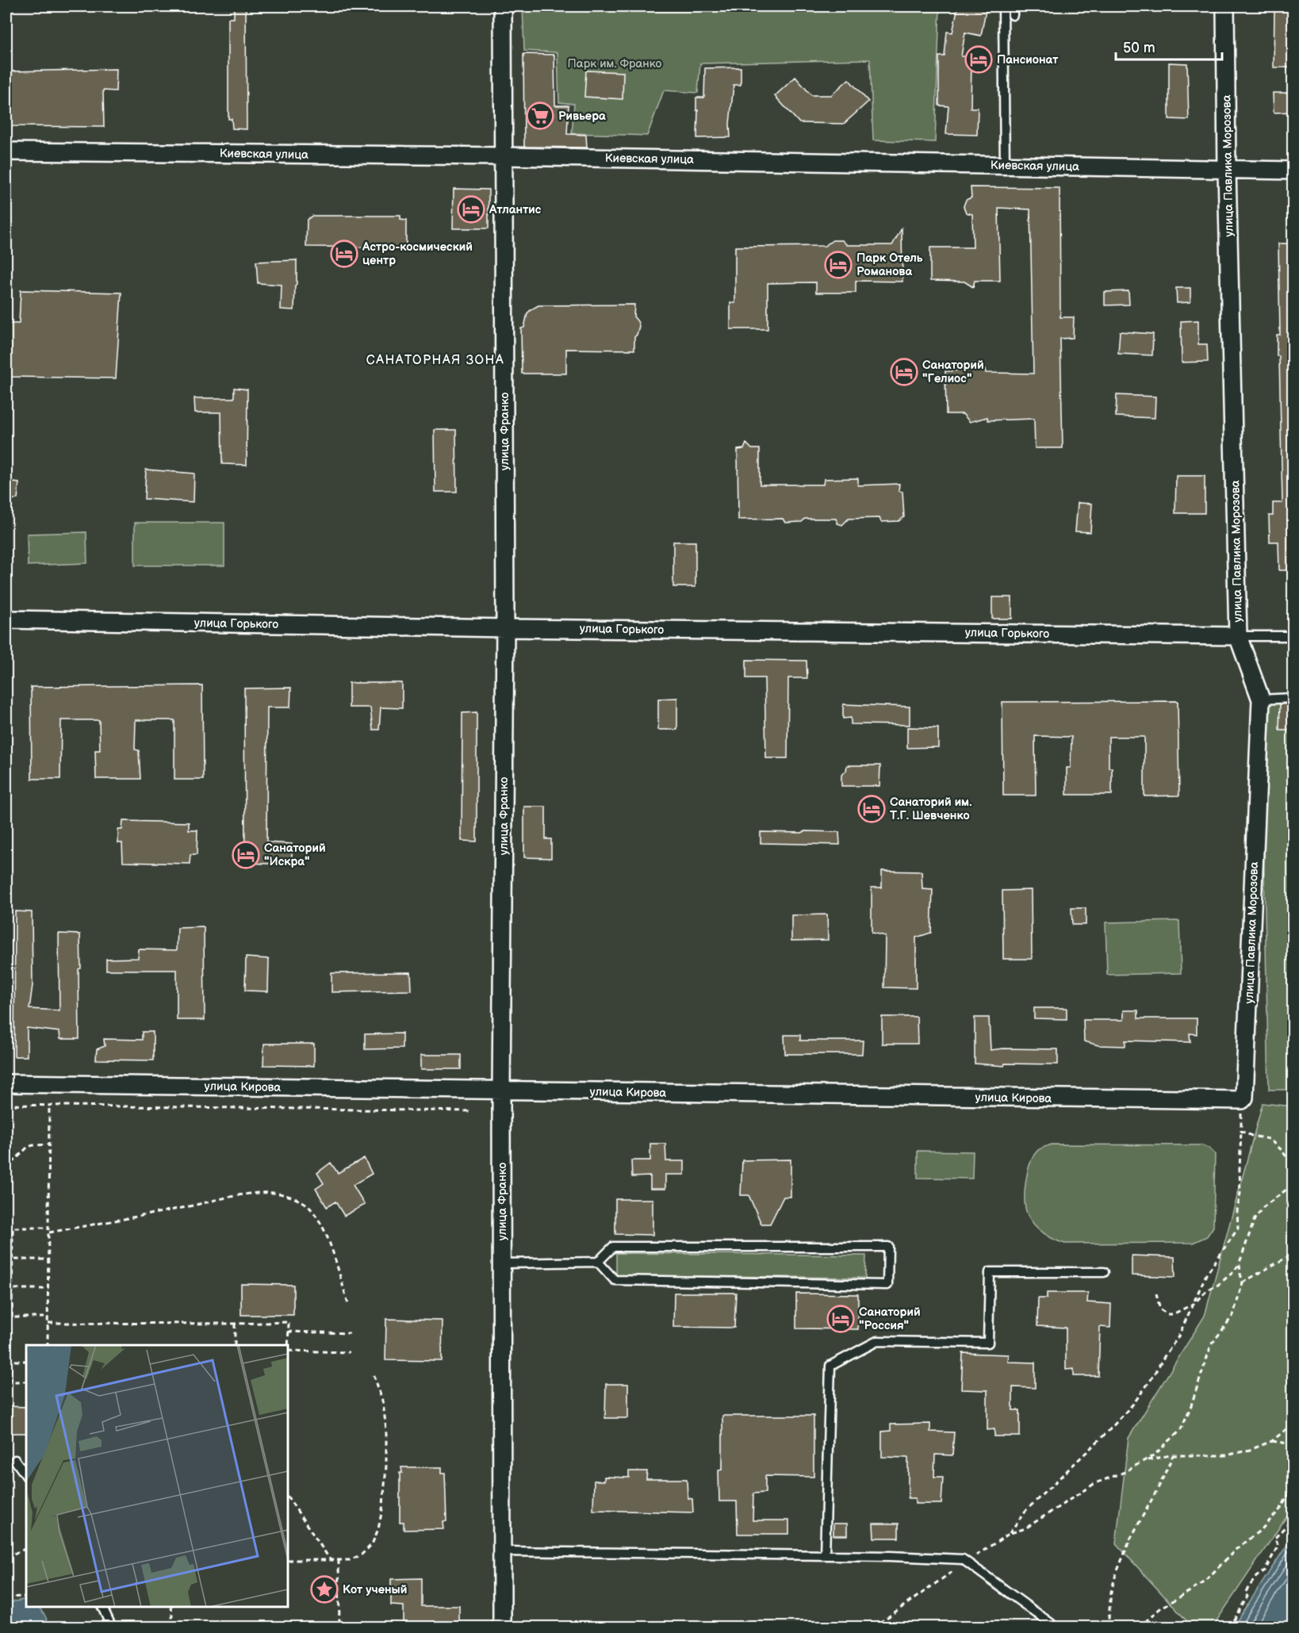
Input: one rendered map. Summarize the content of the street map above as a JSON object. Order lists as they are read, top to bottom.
{
  "streets": {
    "street": [
      "Киевская улица",
      "улица Павлика Морозова",
      "улица Франко",
      "улица Горького",
      "улица Кирова"
    ]
  },
  "crossings": [
    ["Киевская улица", "улица Павлика Морозова"],
    ["Киевская улица", "улица Франко"],
    ["улица Павлика Морозова", "улица Горького"],
    ["улица Павлика Морозова", "улица Кирова"],
    ["улица Франко", "улица Горького"],
    ["улица Франко", "улица Кирова"]
  ],
  "districts": ["САНАТОРНАЯ ЗОНА"],
  "parks": ["Парк им. Франко"],
  "places": {
    "hotel": [
      "Пансионат",
      "Атлантис",
      "Астро-космический центр",
      "Парк Отель Романова",
      "Санаторий \"Гелиос\"",
      "Санаторий им. Т.Г. Шевченко",
      "Санаторий \"Искра\"",
      "Санаторий \"Россия\""
    ],
    "supermarket": ["Ривьера"],
    "place": ["Кот ученый"]
  },
  "scale_bar": "50 m"
}
